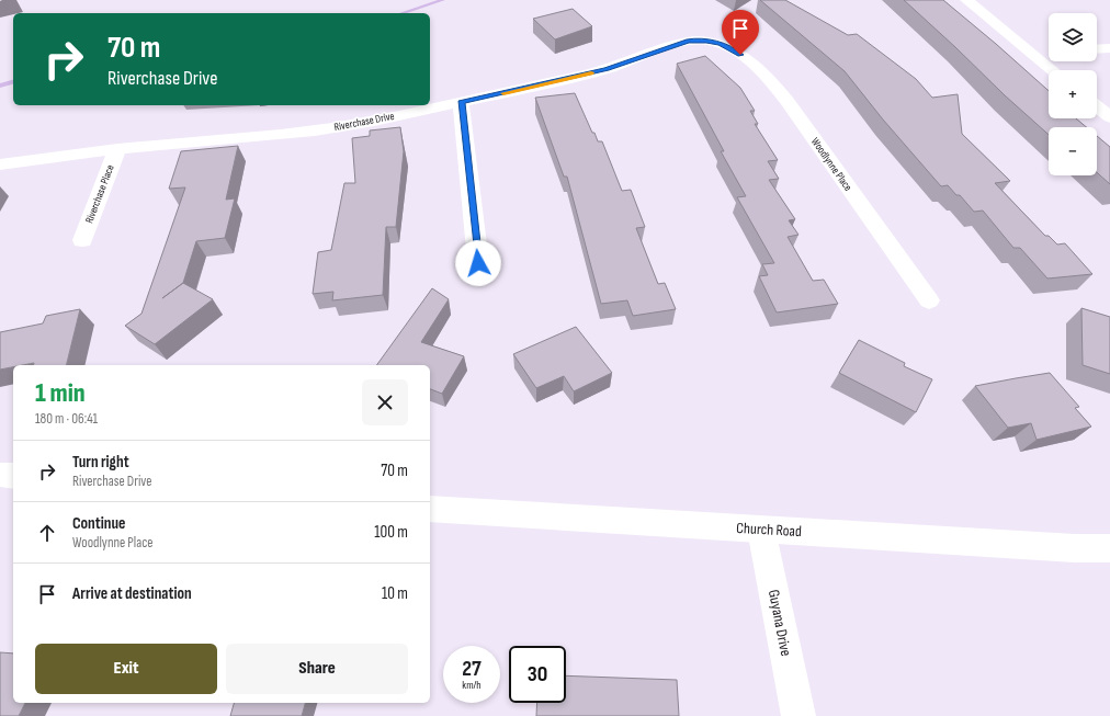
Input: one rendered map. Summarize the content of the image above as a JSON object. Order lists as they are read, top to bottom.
{
  "streets": {
    "street": [
      "Riverchase Drive",
      "Woodlynne Place",
      "Riverchase Place",
      "Church Road",
      "Guyana Drive"
    ]
  },
  "crossings": [
    ["Riverchase Drive", "Woodlynne Place"],
    ["Riverchase Drive", "Riverchase Place"],
    ["Church Road", "Guyana Drive"]
  ],
  "page": {
    "map_buttons": ["+", "−"],
    "turn": ["70 m", "Riverchase Drive"],
    "heading": ["1 min", "180 m · 06:41"],
    "list": [
      {
        "name": "Turn right",
        "note": "Riverchase Drive",
        "value": "70 m"
      },
      {
        "name": "Continue",
        "note": "Woodlynne Place",
        "value": "100 m"
      },
      {
        "name": "Arrive at destination",
        "value": "10 m"
      }
    ],
    "buttons": ["Exit", "Share"],
    "speed": "27 km/h",
    "limit": "30"
  }
}
